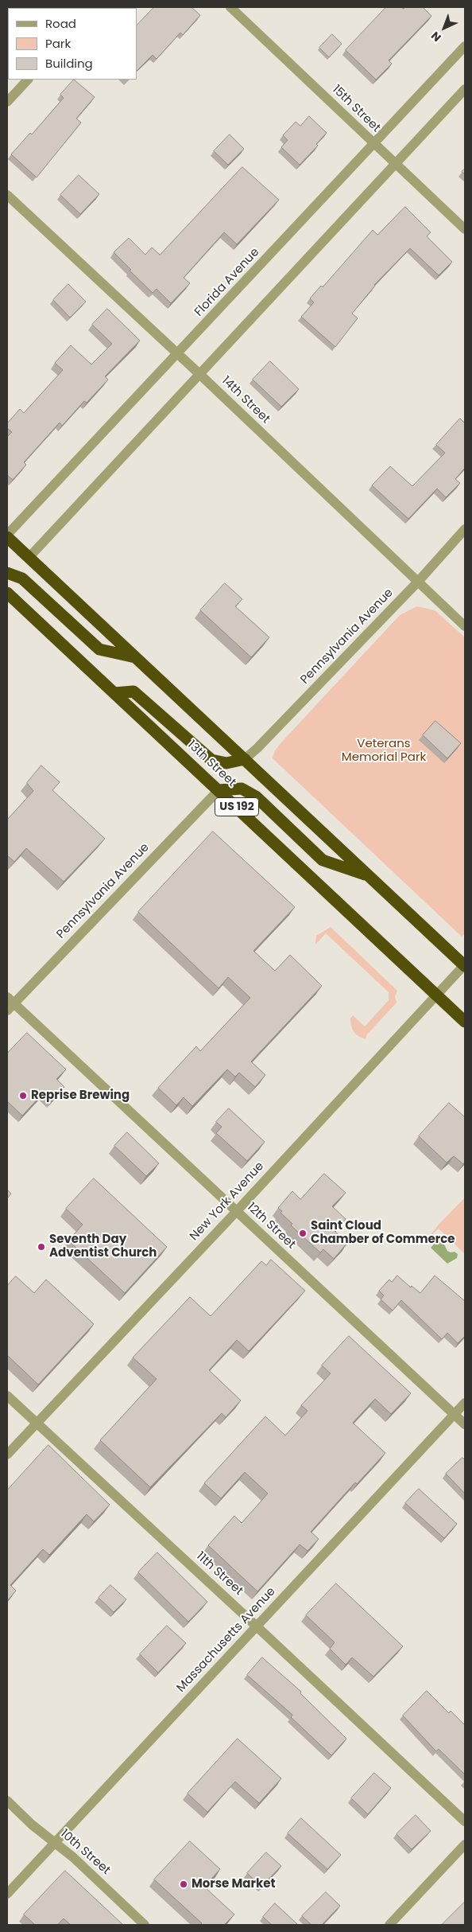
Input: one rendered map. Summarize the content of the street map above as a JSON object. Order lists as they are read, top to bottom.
{
  "streets": {
    "highway": ["13th Street", "US 192"],
    "street": [
      "15th Street",
      "Florida Avenue",
      "14th Street",
      "Pennsylvania Avenue",
      "New York Avenue",
      "12th Street",
      "11th Street",
      "Massachusetts Avenue",
      "10th Street"
    ]
  },
  "crossings": [
    ["15th Street", "Florida Avenue"],
    ["Florida Avenue", "14th Street"],
    ["14th Street", "Pennsylvania Avenue"],
    ["Pennsylvania Avenue", "13th Street"],
    ["Pennsylvania Avenue", "12th Street"],
    ["13th Street", "New York Avenue"],
    ["New York Avenue", "12th Street"],
    ["New York Avenue", "11th Street"],
    ["12th Street", "Massachusetts Avenue"],
    ["11th Street", "Massachusetts Avenue"],
    ["Massachusetts Avenue", "10th Street"]
  ],
  "parks": ["Veterans Memorial Park"],
  "places": [
    "Reprise Brewing",
    "Saint Cloud Chamber of Commerce",
    "Seventh Day Adventist Church",
    "Morse Market"
  ],
  "legend": ["Road", "Park", "Building"],
  "north": "bottom left"
}
